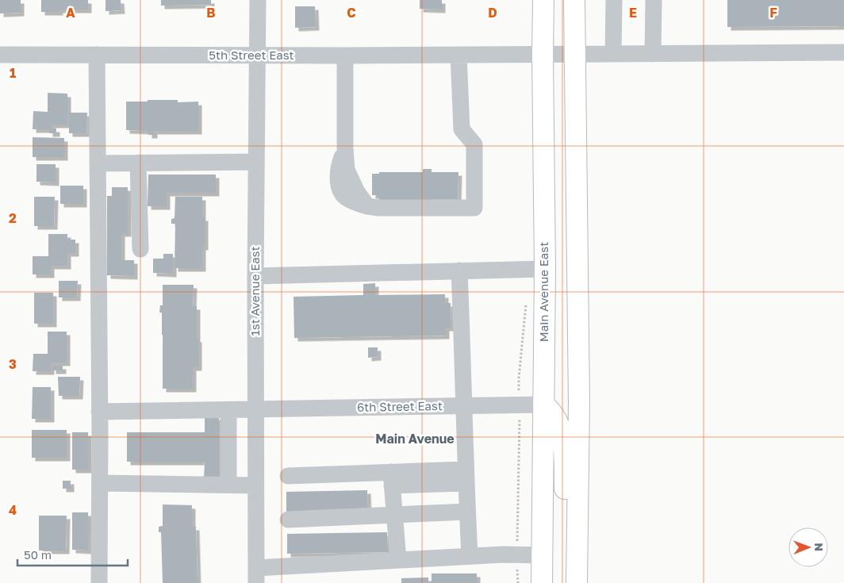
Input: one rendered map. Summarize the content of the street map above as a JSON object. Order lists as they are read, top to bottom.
{
  "streets": {
    "main road": ["Main Avenue East"],
    "street": ["5th Street East", "1st Avenue East", "6th Street East"]
  },
  "crossings": [
    ["5th Street East", "1st Avenue East"],
    ["5th Street East", "Main Avenue East"],
    ["1st Avenue East", "6th Street East"],
    ["Main Avenue East", "6th Street East"]
  ],
  "districts": ["Main Avenue"],
  "scale_bar": "50 m",
  "north": "right",
  "grid": {
    "columns": [
      "A",
      "B",
      "C",
      "D",
      "E",
      "F"
    ],
    "rows": [
      "1",
      "2",
      "3",
      "4"
    ]
  }
}
